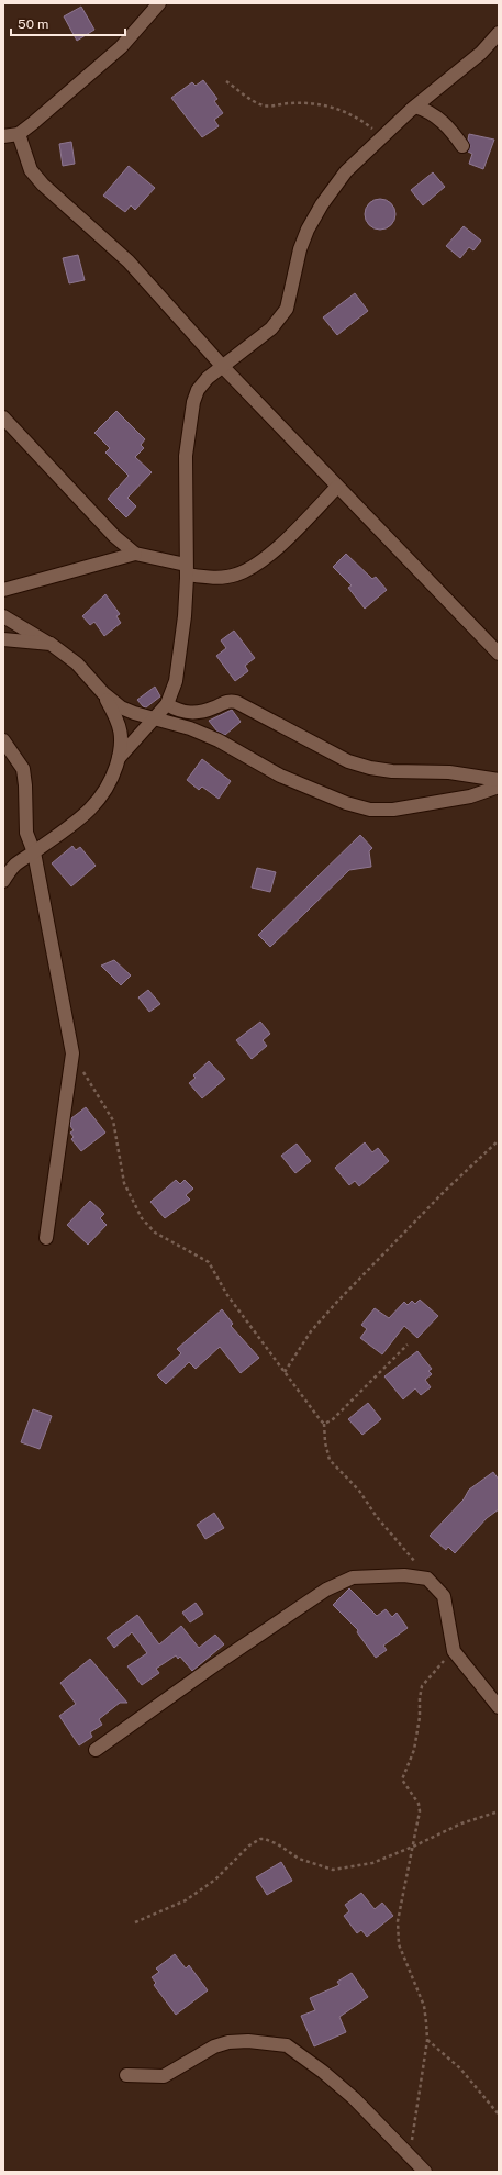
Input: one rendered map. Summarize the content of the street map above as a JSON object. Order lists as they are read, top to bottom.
{
  "scale_bar": "50 m"
}
